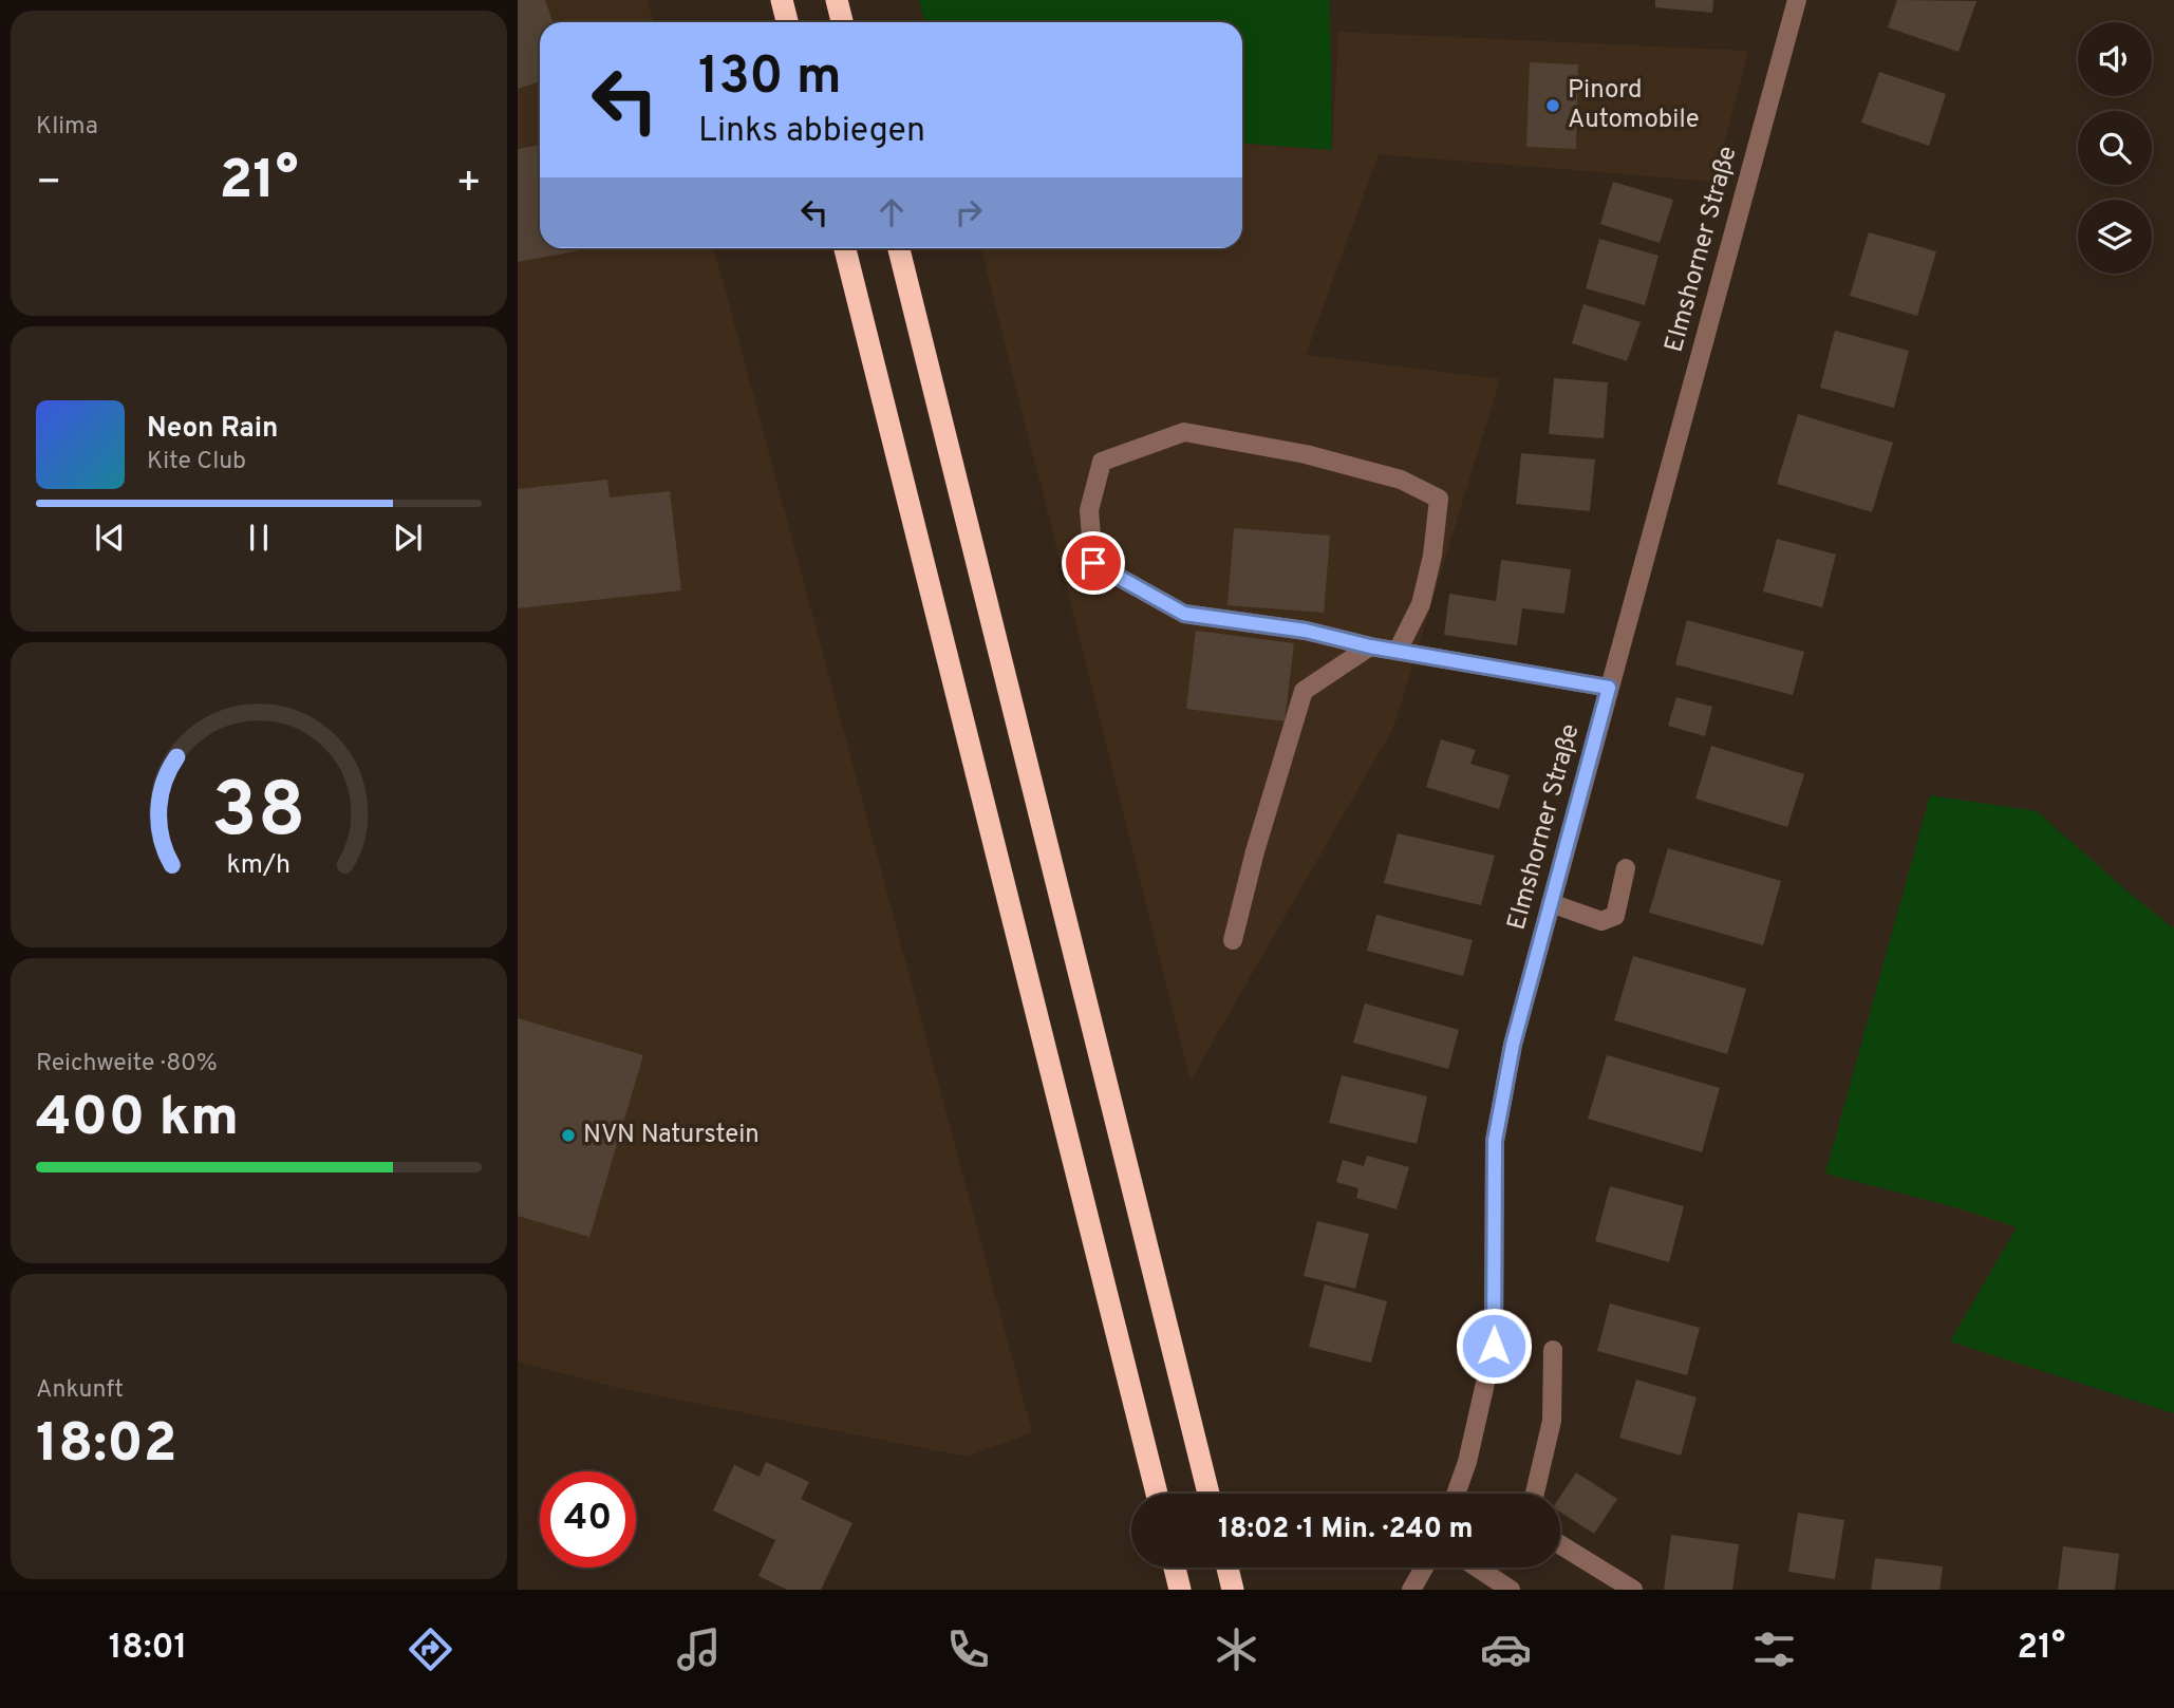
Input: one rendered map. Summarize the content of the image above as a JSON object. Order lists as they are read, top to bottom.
{
  "streets": {
    "street": ["Elmshorner Straße"]
  },
  "places": ["Pinord Automobile", "NVN Naturstein"],
  "page": {
    "tile": [
      "Klima",
      ["Reichweite · 80%", "400 km"],
      ["Ankunft", "18:02"]
    ],
    "turn": ["130 m", "Links abbiegen"],
    "heat": ["−", "21°", "+"],
    "song": ["Neon Rain", "Kite Club"],
    "limit": "40",
    "trip": "18:02 · 1 Min. · 240 m",
    "tabs": ["18:01", "21°"],
    "gauge": ["38", "km/h"]
  }
}
